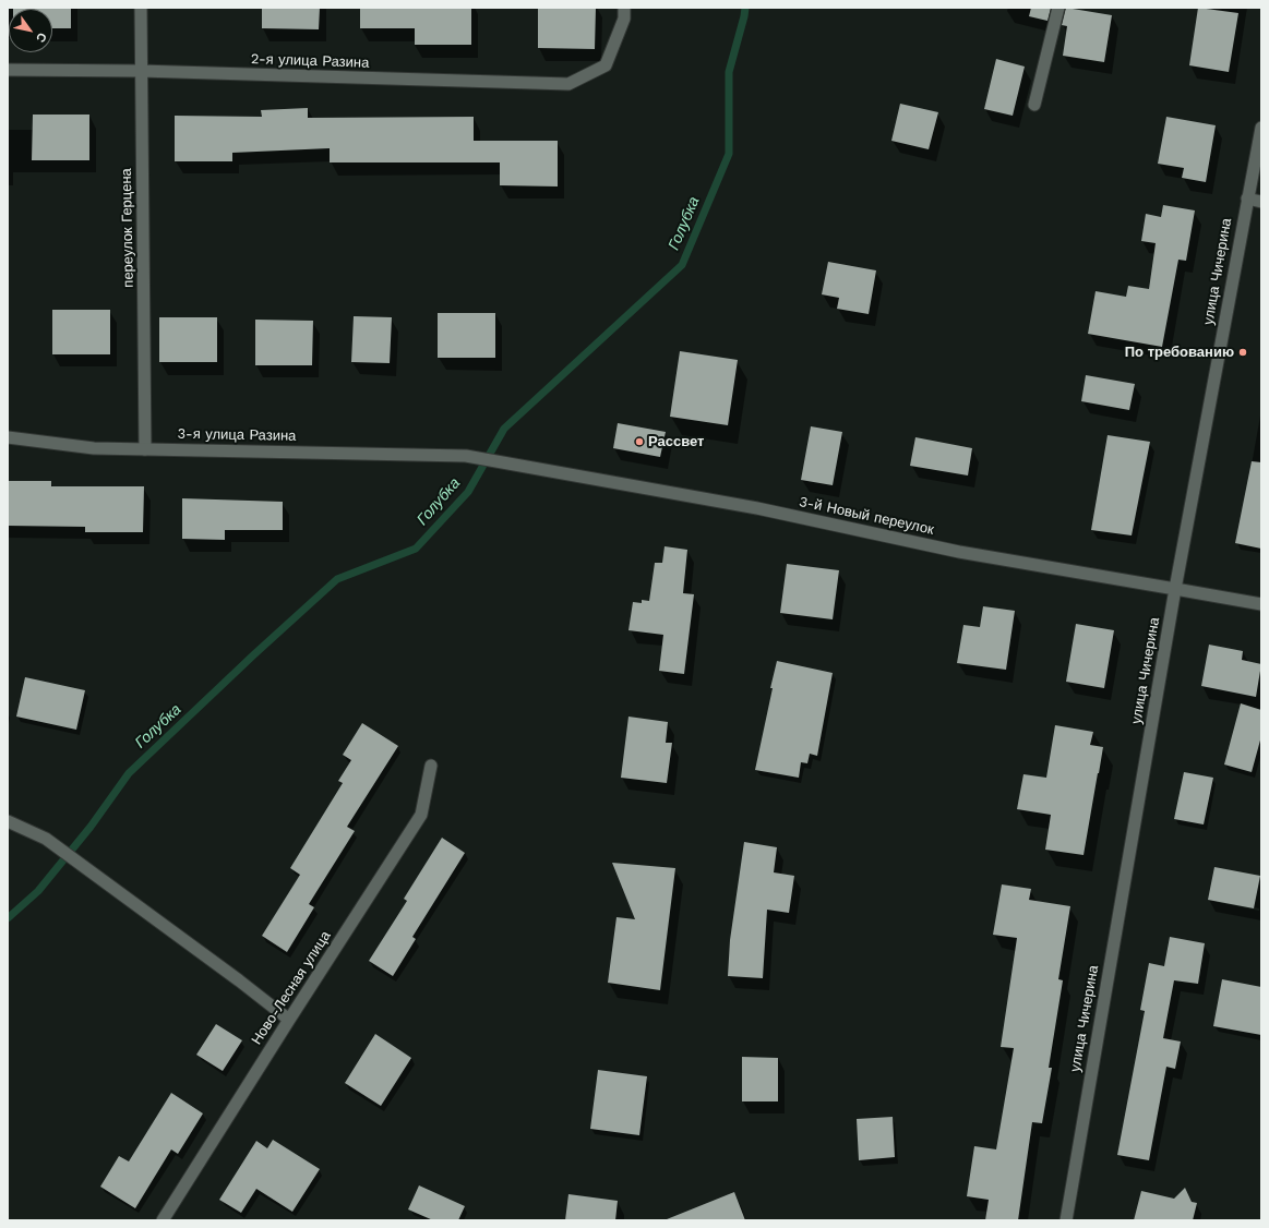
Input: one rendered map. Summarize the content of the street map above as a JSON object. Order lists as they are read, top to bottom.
{
  "streets": {
    "street": [
      "2-я улица Разина",
      "переулок Герцена",
      "улица Чичерина",
      "3-я улица Разина",
      "3-й Новый переулок",
      "Ново-Лесная улица"
    ]
  },
  "crossings": [
    ["2-я улица Разина", "переулок Герцена"],
    ["переулок Герцена", "3-я улица Разина"],
    ["улица Чичерина", "3-й Новый переулок"],
    ["3-я улица Разина", "3-й Новый переулок"]
  ],
  "water": ["Голубка"],
  "places": ["По требованию", "Рассвет"],
  "north": "bottom right"
}
